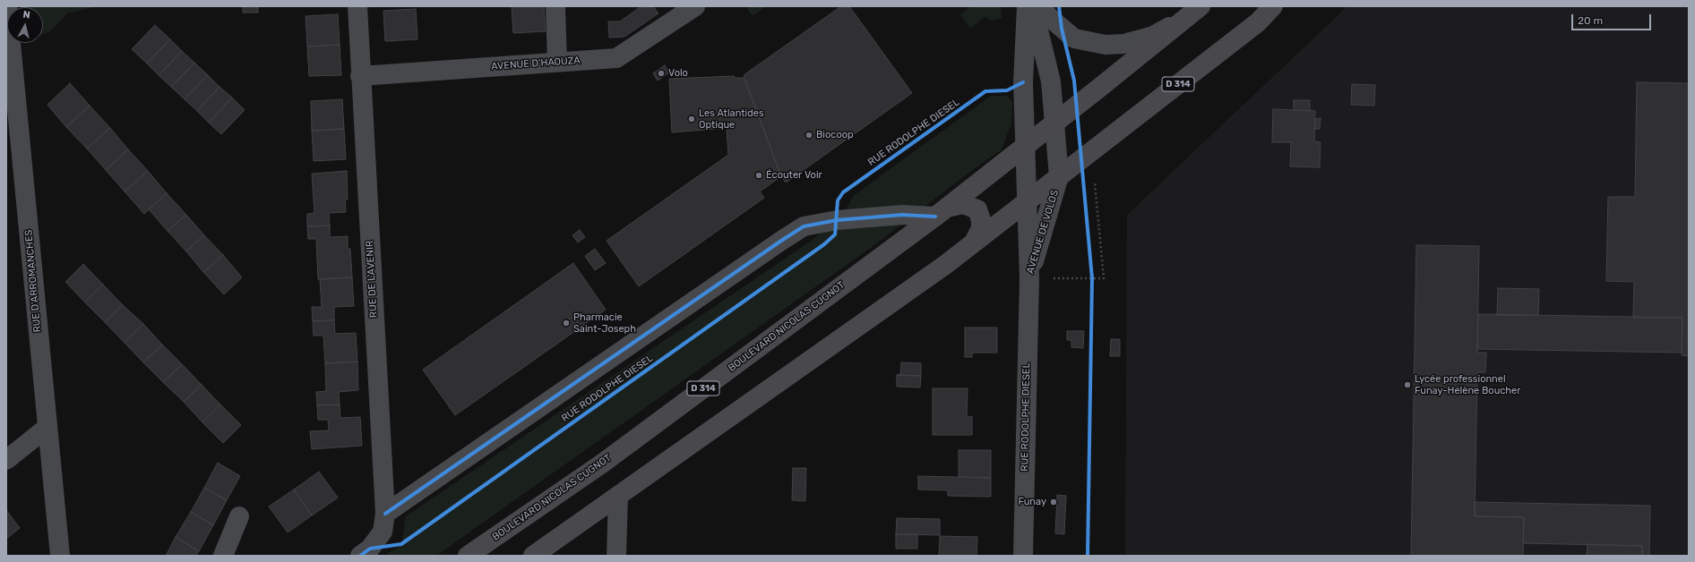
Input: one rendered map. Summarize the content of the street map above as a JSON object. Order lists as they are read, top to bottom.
{
  "streets": {
    "main road": ["D 314", "BOULEVARD NICOLAS CUGNOT"],
    "street": [
      "AVENUE D'HAOUZA",
      "RUE RODOLPHE DIESEL",
      "AVENUE DE VOLOS",
      "RUE DE L'AVENIR",
      "RUE D'ARROMANCHES"
    ]
  },
  "crossings": [
    ["AVENUE D'HAOUZA", "RUE DE L'AVENIR"],
    ["RUE RODOLPHE DIESEL", "AVENUE DE VOLOS"],
    ["AVENUE DE VOLOS", "BOULEVARD NICOLAS CUGNOT"]
  ],
  "places": [
    "Volo",
    "Les Atlantides Optique",
    "Biocoop",
    "Écouter Voir",
    "Pharmacie Saint-Joseph",
    "Lycée professionnel Funay-Hélène Boucher",
    "Funay"
  ],
  "scale_bar": "20 m",
  "north": "top"
}
